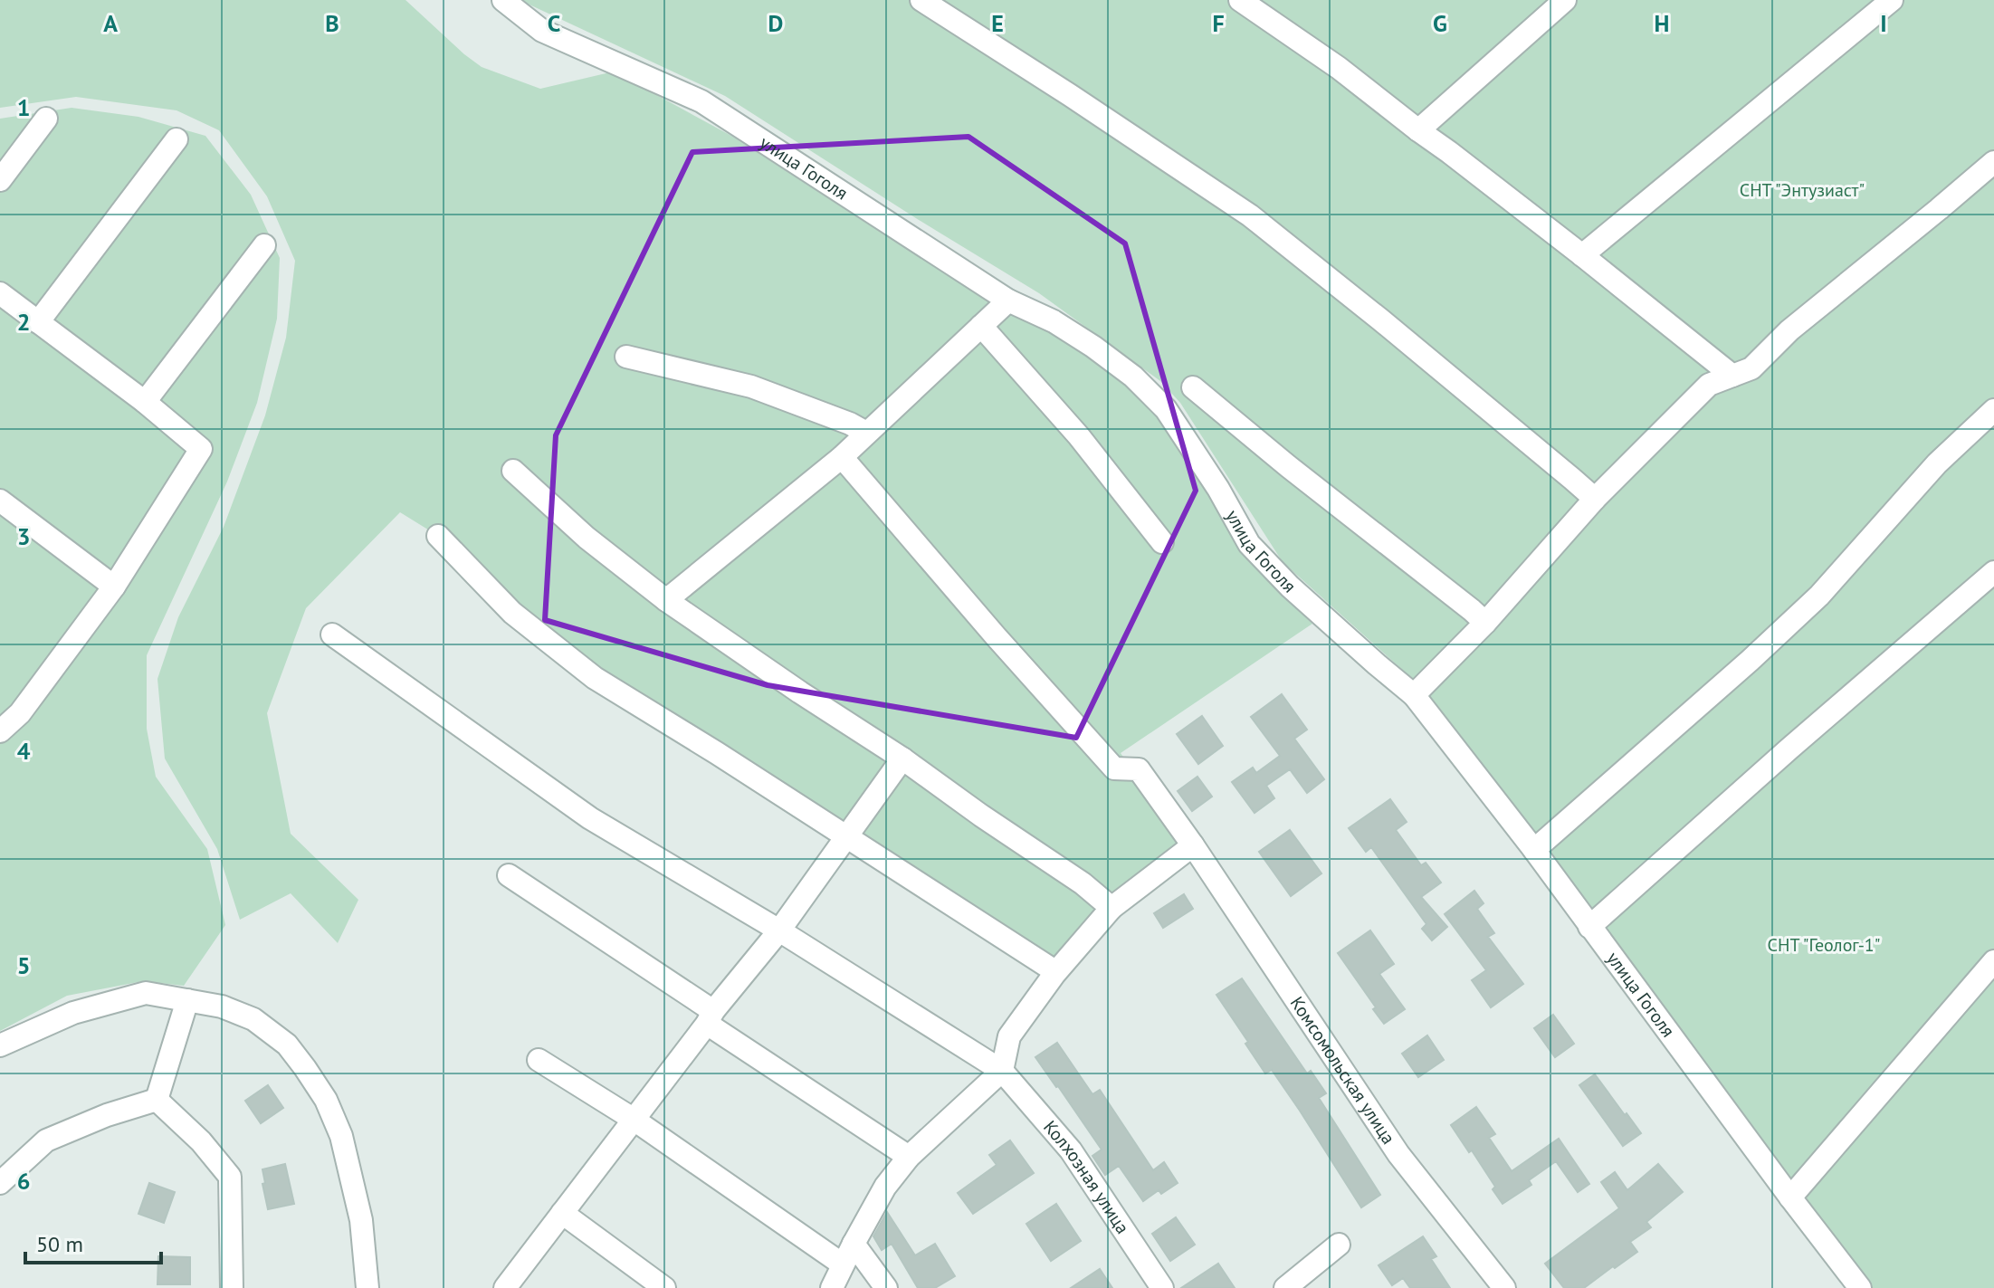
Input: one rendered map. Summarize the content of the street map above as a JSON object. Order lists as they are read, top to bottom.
{
  "streets": {
    "street": ["улица Гоголя", "Комсомольская улица", "Колхозная улица"]
  },
  "parks": ["СНТ \"Энтузиаст\"", "СНТ \"Геолог-1\""],
  "scale_bar": "50 m",
  "grid": {
    "columns": [
      "A",
      "B",
      "C",
      "D",
      "E",
      "F",
      "G",
      "H",
      "I"
    ],
    "rows": [
      "1",
      "2",
      "3",
      "4",
      "5",
      "6"
    ]
  }
}
